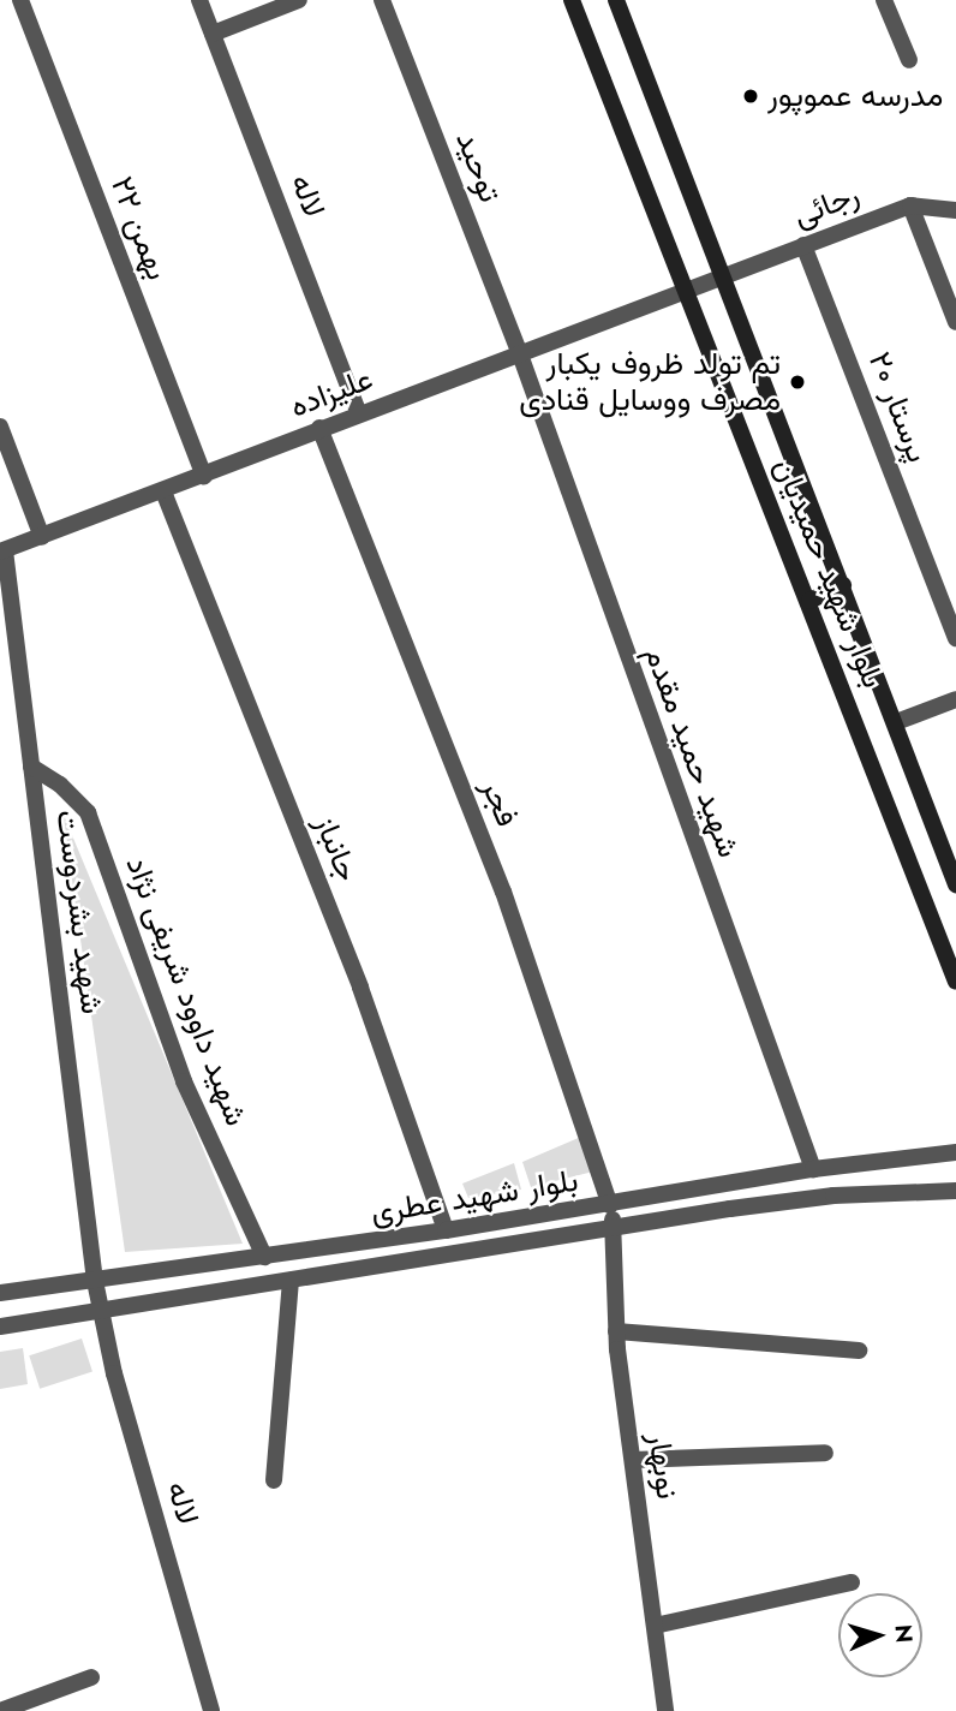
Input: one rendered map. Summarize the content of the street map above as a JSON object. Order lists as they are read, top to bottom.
{
  "streets": {
    "main road": ["بلوار شهید حمیدیان"],
    "street": [
      "توحید",
      "لاله",
      "رجائی",
      "۲۲ بهمن",
      "علیزاده",
      "پرستار ۲۰",
      "شهید حمید مقدم",
      "فجر",
      "جانباز",
      "شهید بشردوست",
      "شهید داوود شریفی نژاد",
      "بلوار شهید عطری",
      "نوبهار"
    ]
  },
  "crossings": [
    ["توحید", "علیزاده"],
    ["توحید", "شهید حمید مقدم"],
    ["لاله", "علیزاده"],
    ["لاله", "شهید بشردوست"],
    ["لاله", "بلوار شهید عطری"],
    ["رجائی", "علیزاده"],
    ["رجائی", "پرستار ۲۰"],
    ["رجائی", "بلوار شهید حمیدیان"],
    ["۲۲ بهمن", "علیزاده"],
    ["علیزاده", "بلوار شهید حمیدیان"],
    ["علیزاده", "شهید حمید مقدم"],
    ["علیزاده", "فجر"],
    ["علیزاده", "جانباز"],
    ["علیزاده", "شهید بشردوست"],
    ["شهید حمید مقدم", "بلوار شهید عطری"],
    ["فجر", "بلوار شهید عطری"],
    ["فجر", "نوبهار"],
    ["جانباز", "بلوار شهید عطری"],
    ["شهید بشردوست", "شهید داوود شریفی نژاد"],
    ["شهید بشردوست", "بلوار شهید عطری"],
    ["شهید داوود شریفی نژاد", "بلوار شهید عطری"],
    ["بلوار شهید عطری", "نوبهار"]
  ],
  "places": ["مدرسه عموپور", "تم تولد ظروف یکبار مصرف ووسایل قنادی"],
  "north": "right"
}
